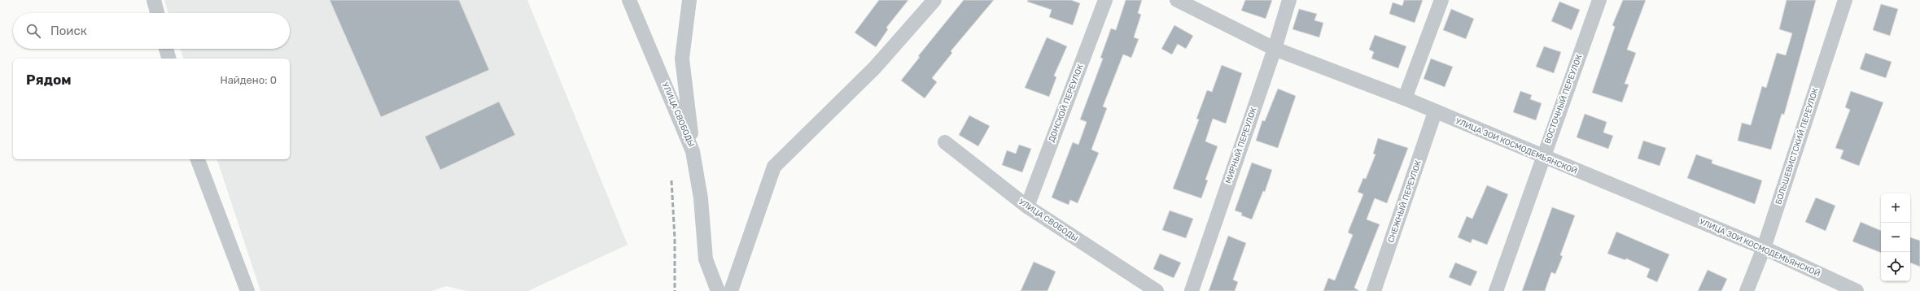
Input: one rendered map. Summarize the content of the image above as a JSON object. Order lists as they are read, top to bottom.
{
  "streets": {
    "street": [
      "ВОСТОЧНЫЙ ПЕРЕУЛОК",
      "ДОНСКОЙ ПЕРЕУЛОК",
      "УЛИЦА СВОБОДЫ",
      "МИРНЫЙ ПЕРЕУЛОК",
      "УЛИЦА ЗОИ КОСМОДЕМЬЯНСКОЙ",
      "БОЛЬШЕВИСТСКИЙ ПЕРЕУЛОК",
      "СНЕЖНЫЙ ПЕРЕУЛОК"
    ]
  },
  "crossings": [
    ["ВОСТОЧНЫЙ ПЕРЕУЛОК", "УЛИЦА ЗОИ КОСМОДЕМЬЯНСКОЙ"],
    ["ДОНСКОЙ ПЕРЕУЛОК", "УЛИЦА СВОБОДЫ"],
    ["МИРНЫЙ ПЕРЕУЛОК", "УЛИЦА ЗОИ КОСМОДЕМЬЯНСКОЙ"],
    ["УЛИЦА ЗОИ КОСМОДЕМЬЯНСКОЙ", "БОЛЬШЕВИСТСКИЙ ПЕРЕУЛОК"],
    ["УЛИЦА ЗОИ КОСМОДЕМЬЯНСКОЙ", "СНЕЖНЫЙ ПЕРЕУЛОК"]
  ],
  "page": {
    "search": "Поиск",
    "heading": ["Рядом", "Найдено: 0"],
    "map_buttons": ["+", "−"]
  }
}
